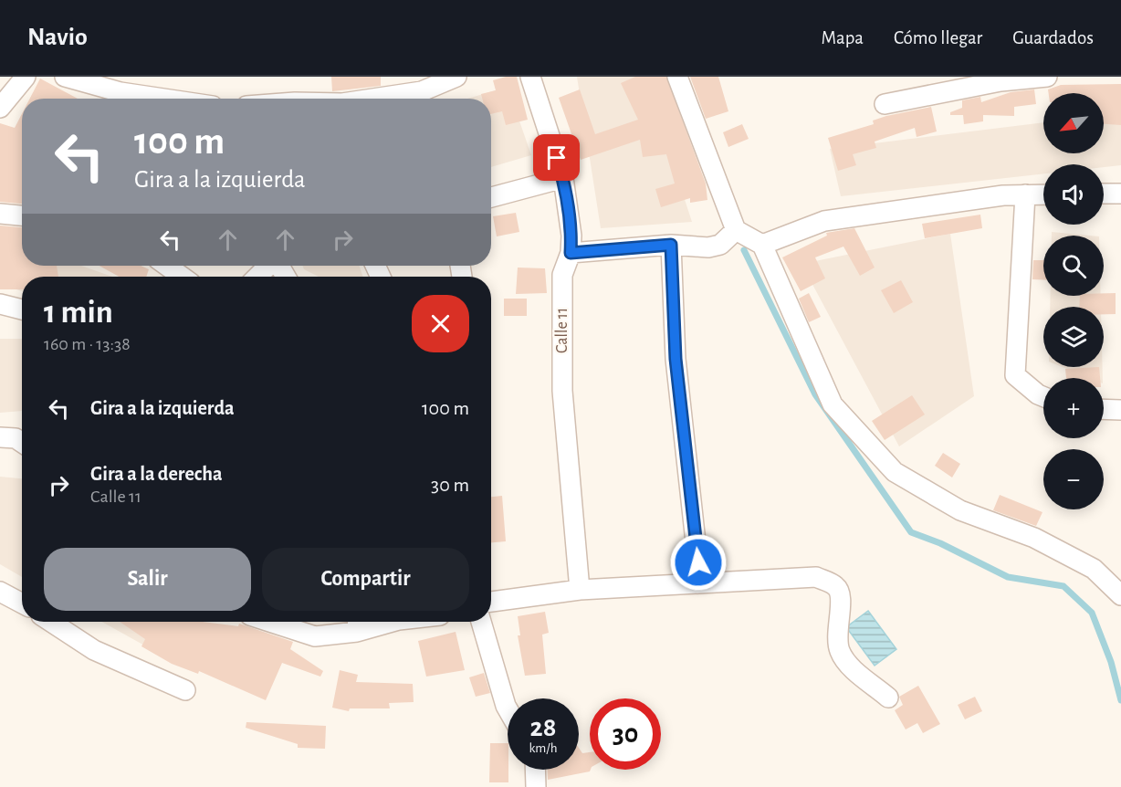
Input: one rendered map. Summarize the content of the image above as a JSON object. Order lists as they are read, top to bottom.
{
  "streets": {
    "street": ["Calle 11"]
  },
  "north": "bottom left",
  "page": {
    "header": "Navio",
    "nav": ["Mapa", "Cómo llegar", "Guardados"],
    "map_buttons": ["+", "−"],
    "turn": ["100 m", "Gira a la izquierda"],
    "heading": ["1 min", "160 m · 13:38"],
    "list": [
      {
        "name": "Gira a la izquierda",
        "value": "100 m"
      },
      {
        "name": "Gira a la derecha",
        "note": "Calle 11",
        "value": "30 m"
      }
    ],
    "buttons": ["Salir", "Compartir"],
    "speed": "28 km/h",
    "limit": "30"
  }
}
